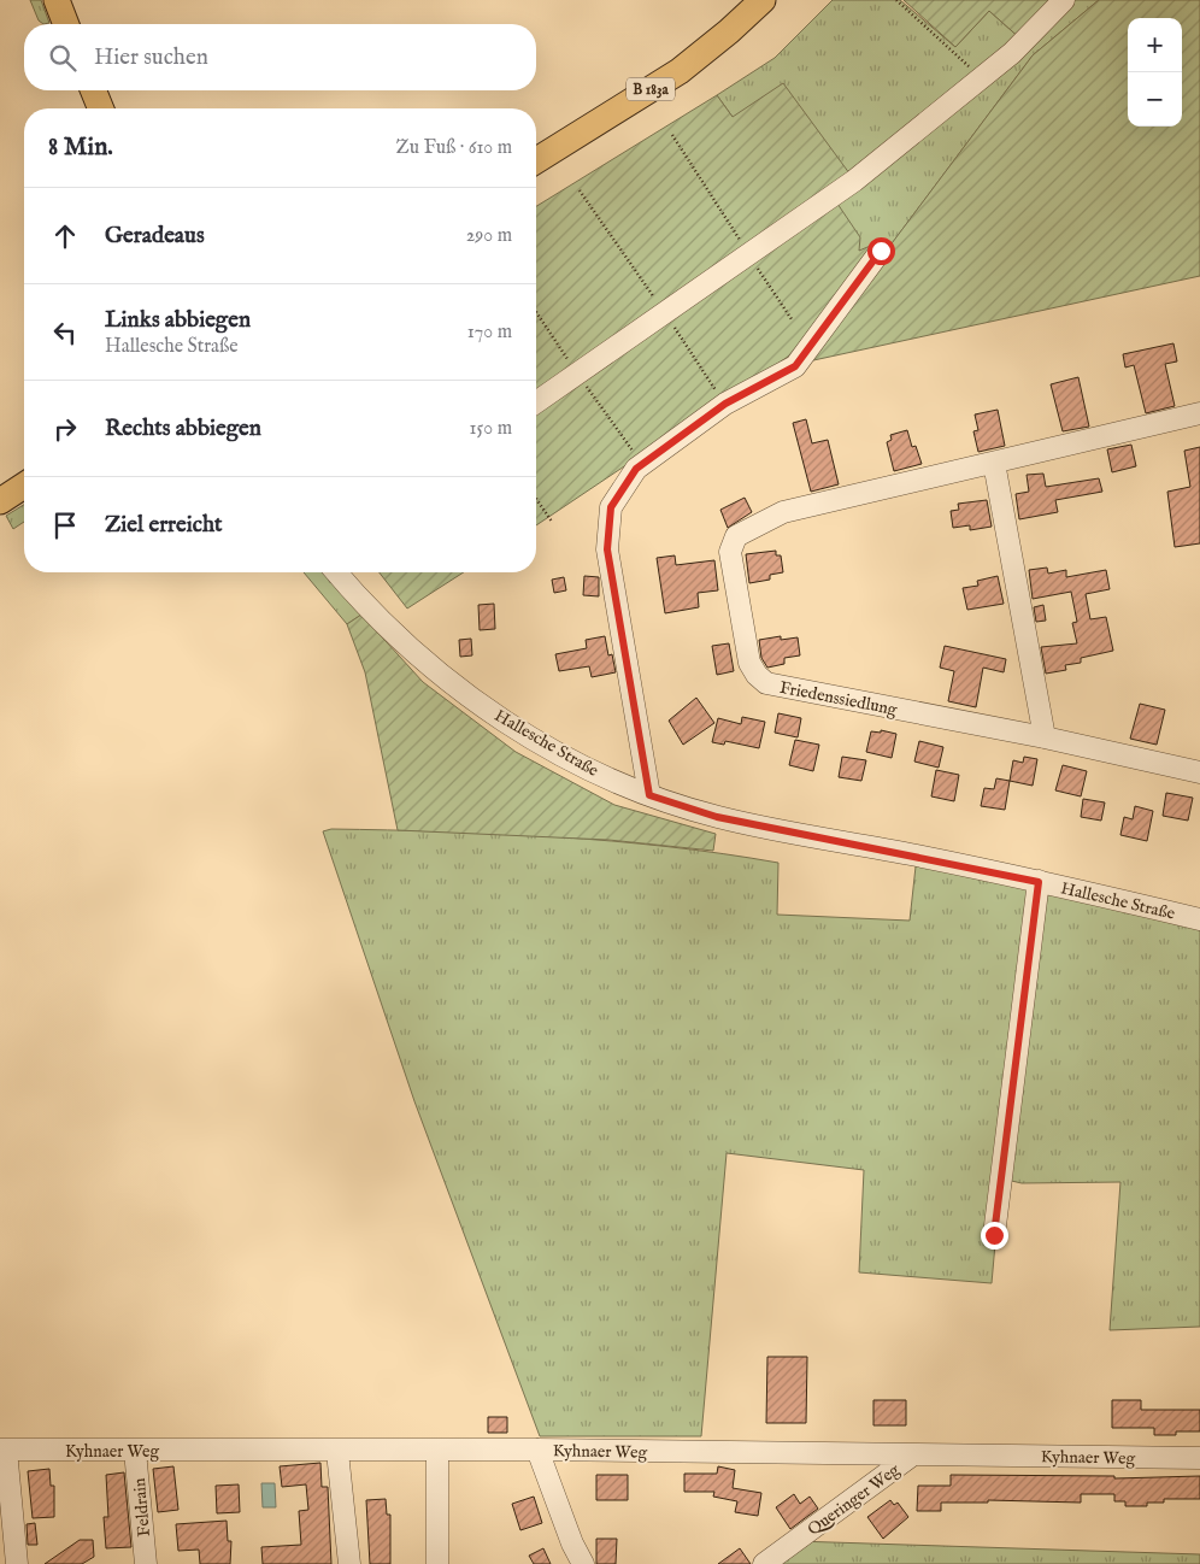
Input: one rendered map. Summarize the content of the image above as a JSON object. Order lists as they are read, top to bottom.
{
  "streets": {
    "main road": ["B 183a"],
    "street": [
      "Friedenssiedlung",
      "Hallesche Straße",
      "Kyhnaer Weg",
      "Queringer Weg",
      "Feldrain"
    ]
  },
  "crossings": [
    ["Kyhnaer Weg", "Queringer Weg"],
    ["Kyhnaer Weg", "Feldrain"]
  ],
  "page": {
    "map_buttons": ["+", "−"],
    "search": "Hier suchen",
    "heading": ["8 Min.", "Zu Fuß · 610 m"],
    "list": [
      ["Geradeaus", "290 m"],
      ["Links abbiegen", "Hallesche Straße", "170 m"],
      ["Rechts abbiegen", "150 m"],
      "Ziel erreicht"
    ]
  }
}
